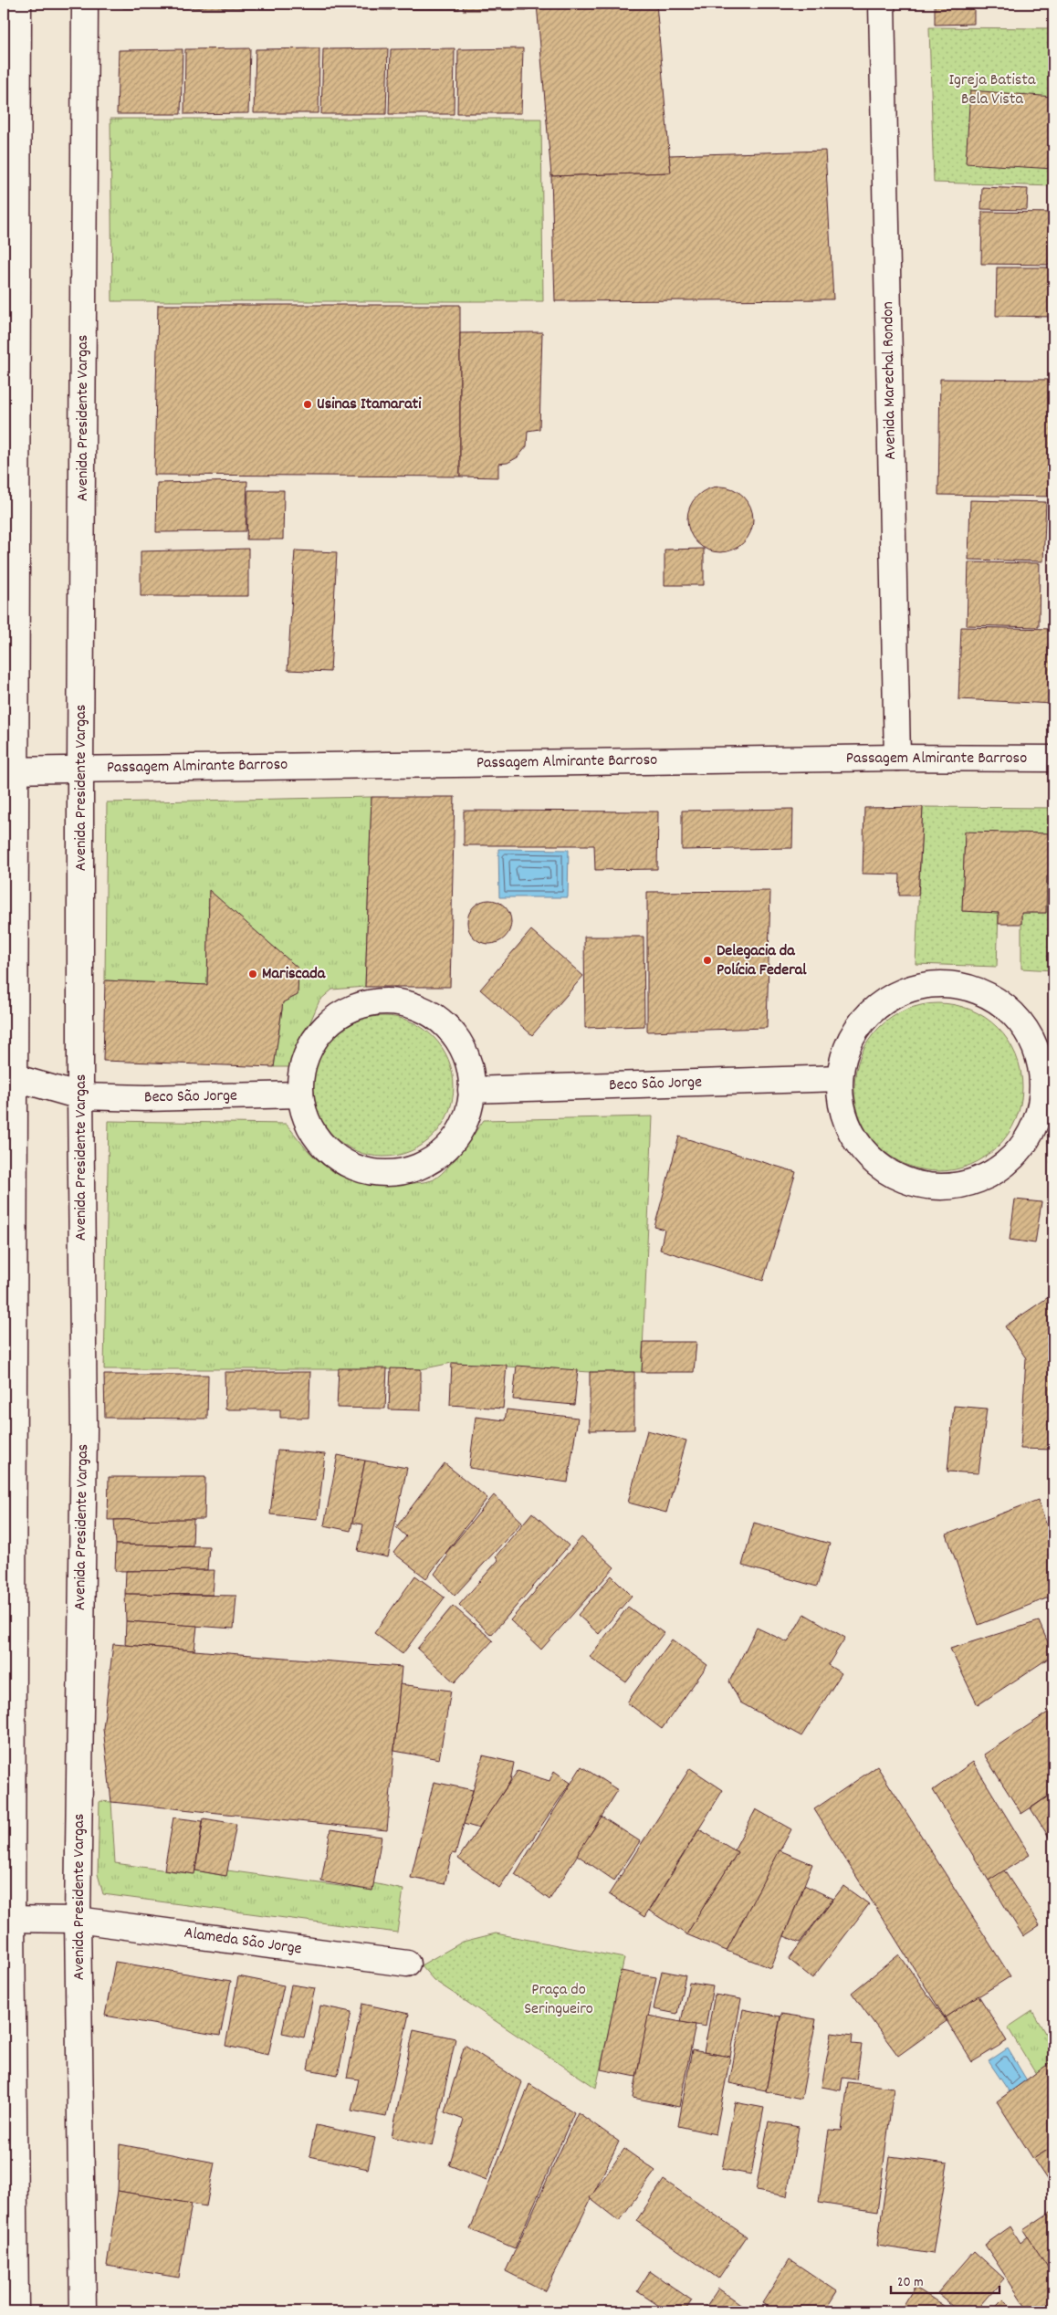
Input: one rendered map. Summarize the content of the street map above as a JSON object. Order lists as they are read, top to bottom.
{
  "streets": {
    "street": [
      "Avenida Marechal Rondon",
      "Avenida Presidente Vargas",
      "Passagem Almirante Barroso",
      "Beco São Jorge",
      "Alameda São Jorge"
    ]
  },
  "crossings": [
    ["Avenida Marechal Rondon", "Passagem Almirante Barroso"],
    ["Avenida Presidente Vargas", "Passagem Almirante Barroso"],
    ["Avenida Presidente Vargas", "Beco São Jorge"],
    ["Avenida Presidente Vargas", "Alameda São Jorge"]
  ],
  "parks": ["Igreja Batista Bela Vista", "Praça do Seringueiro"],
  "places": ["Usinas Itamarati", "Delegacia da Polícia Federal", "Mariscada"],
  "scale_bar": "20 m"
}
